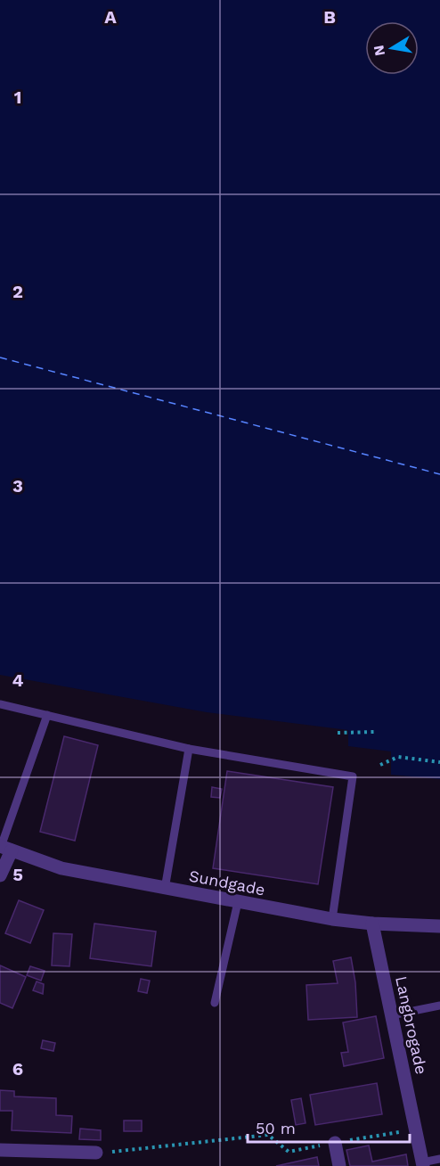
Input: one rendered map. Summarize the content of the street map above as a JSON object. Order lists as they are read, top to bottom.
{
  "streets": {
    "street": ["Sundgade", "Langbrogade"]
  },
  "crossings": [
    ["Sundgade", "Langbrogade"]
  ],
  "scale_bar": "50 m",
  "north": "left",
  "grid": {
    "columns": ["A", "B"],
    "rows": [
      "1",
      "2",
      "3",
      "4",
      "5",
      "6"
    ]
  }
}
